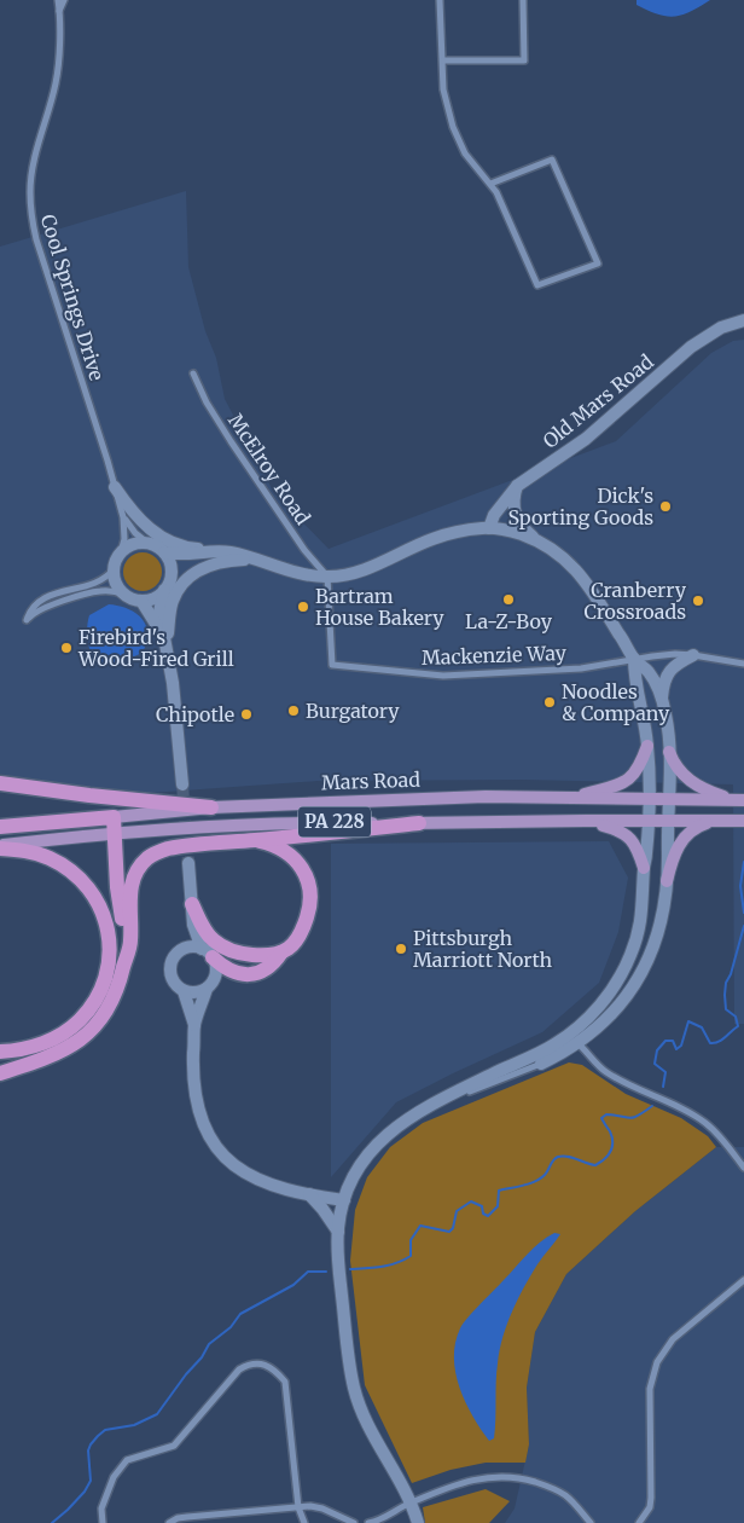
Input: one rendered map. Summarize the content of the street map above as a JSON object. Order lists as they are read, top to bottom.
{
  "streets": {
    "highway": ["Mars Road", "PA 228"],
    "street": [
      "Cool Springs Drive",
      "Old Mars Road",
      "McElroy Road",
      "Mackenzie Way"
    ]
  },
  "crossings": [
    ["McElroy Road", "Mackenzie Way"]
  ],
  "places": [
    "Dick's Sporting Goods",
    "La-Z-Boy",
    "Cranberry Crossroads",
    "Bartram House Bakery",
    "Firebird's Wood-Fired Grill",
    "Noodles & Company",
    "Burgatory",
    "Chipotle",
    "Pittsburgh Marriott North"
  ]
}
